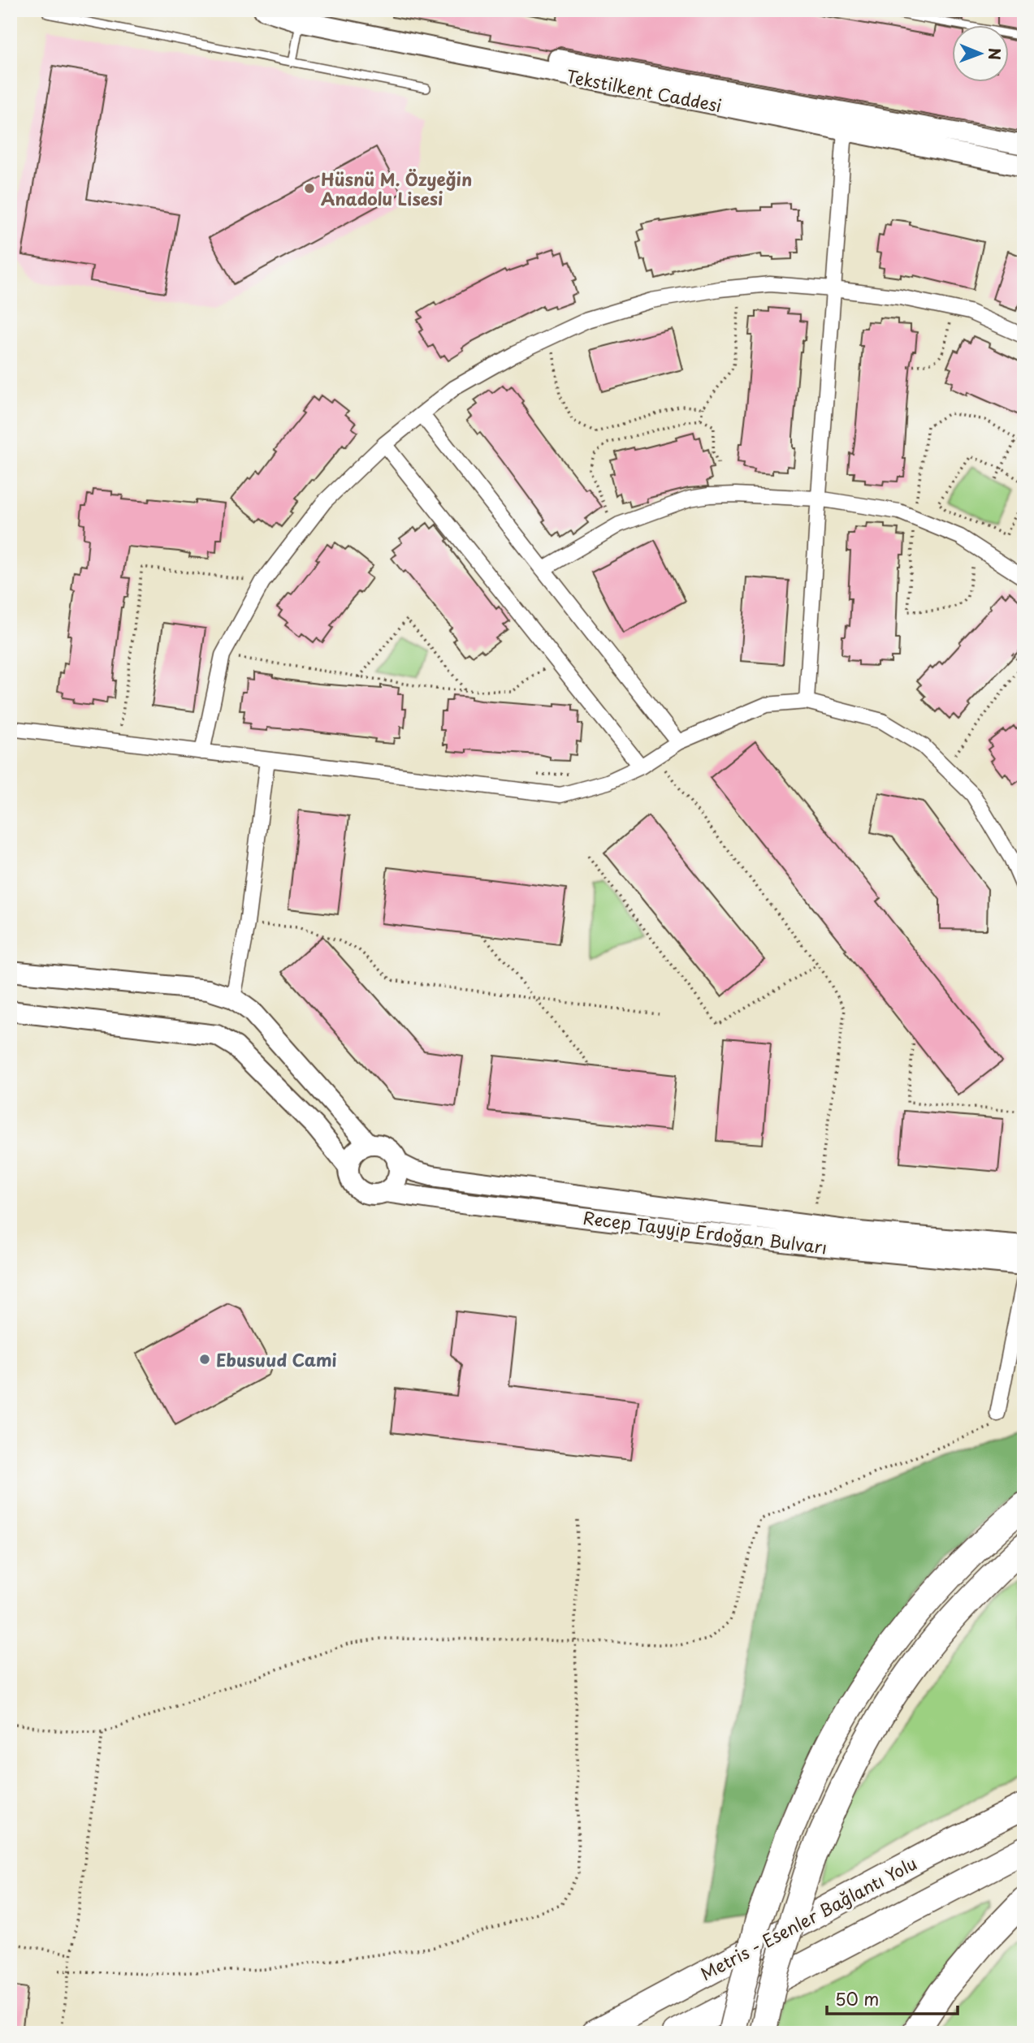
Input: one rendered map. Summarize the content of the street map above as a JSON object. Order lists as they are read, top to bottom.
{
  "streets": {
    "highway": ["Metris - Esenler Bağlantı Yolu"],
    "street": ["Tekstilkent Caddesi", "Recep Tayyip Erdoğan Bulvarı"]
  },
  "places": ["Hüsnü M. Özyeğin Anadolu Lisesi", "Ebusuud Cami"],
  "scale_bar": "50 m",
  "north": "right"
}
